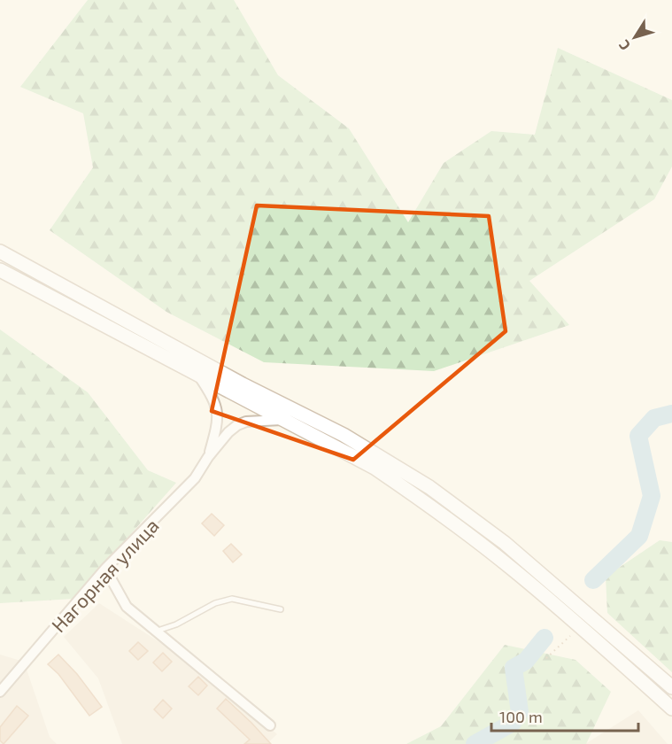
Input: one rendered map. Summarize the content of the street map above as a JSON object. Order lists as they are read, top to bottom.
{
  "streets": {
    "street": ["Нагорная улица"]
  },
  "scale_bar": "100 m",
  "north": "bottom left"
}
